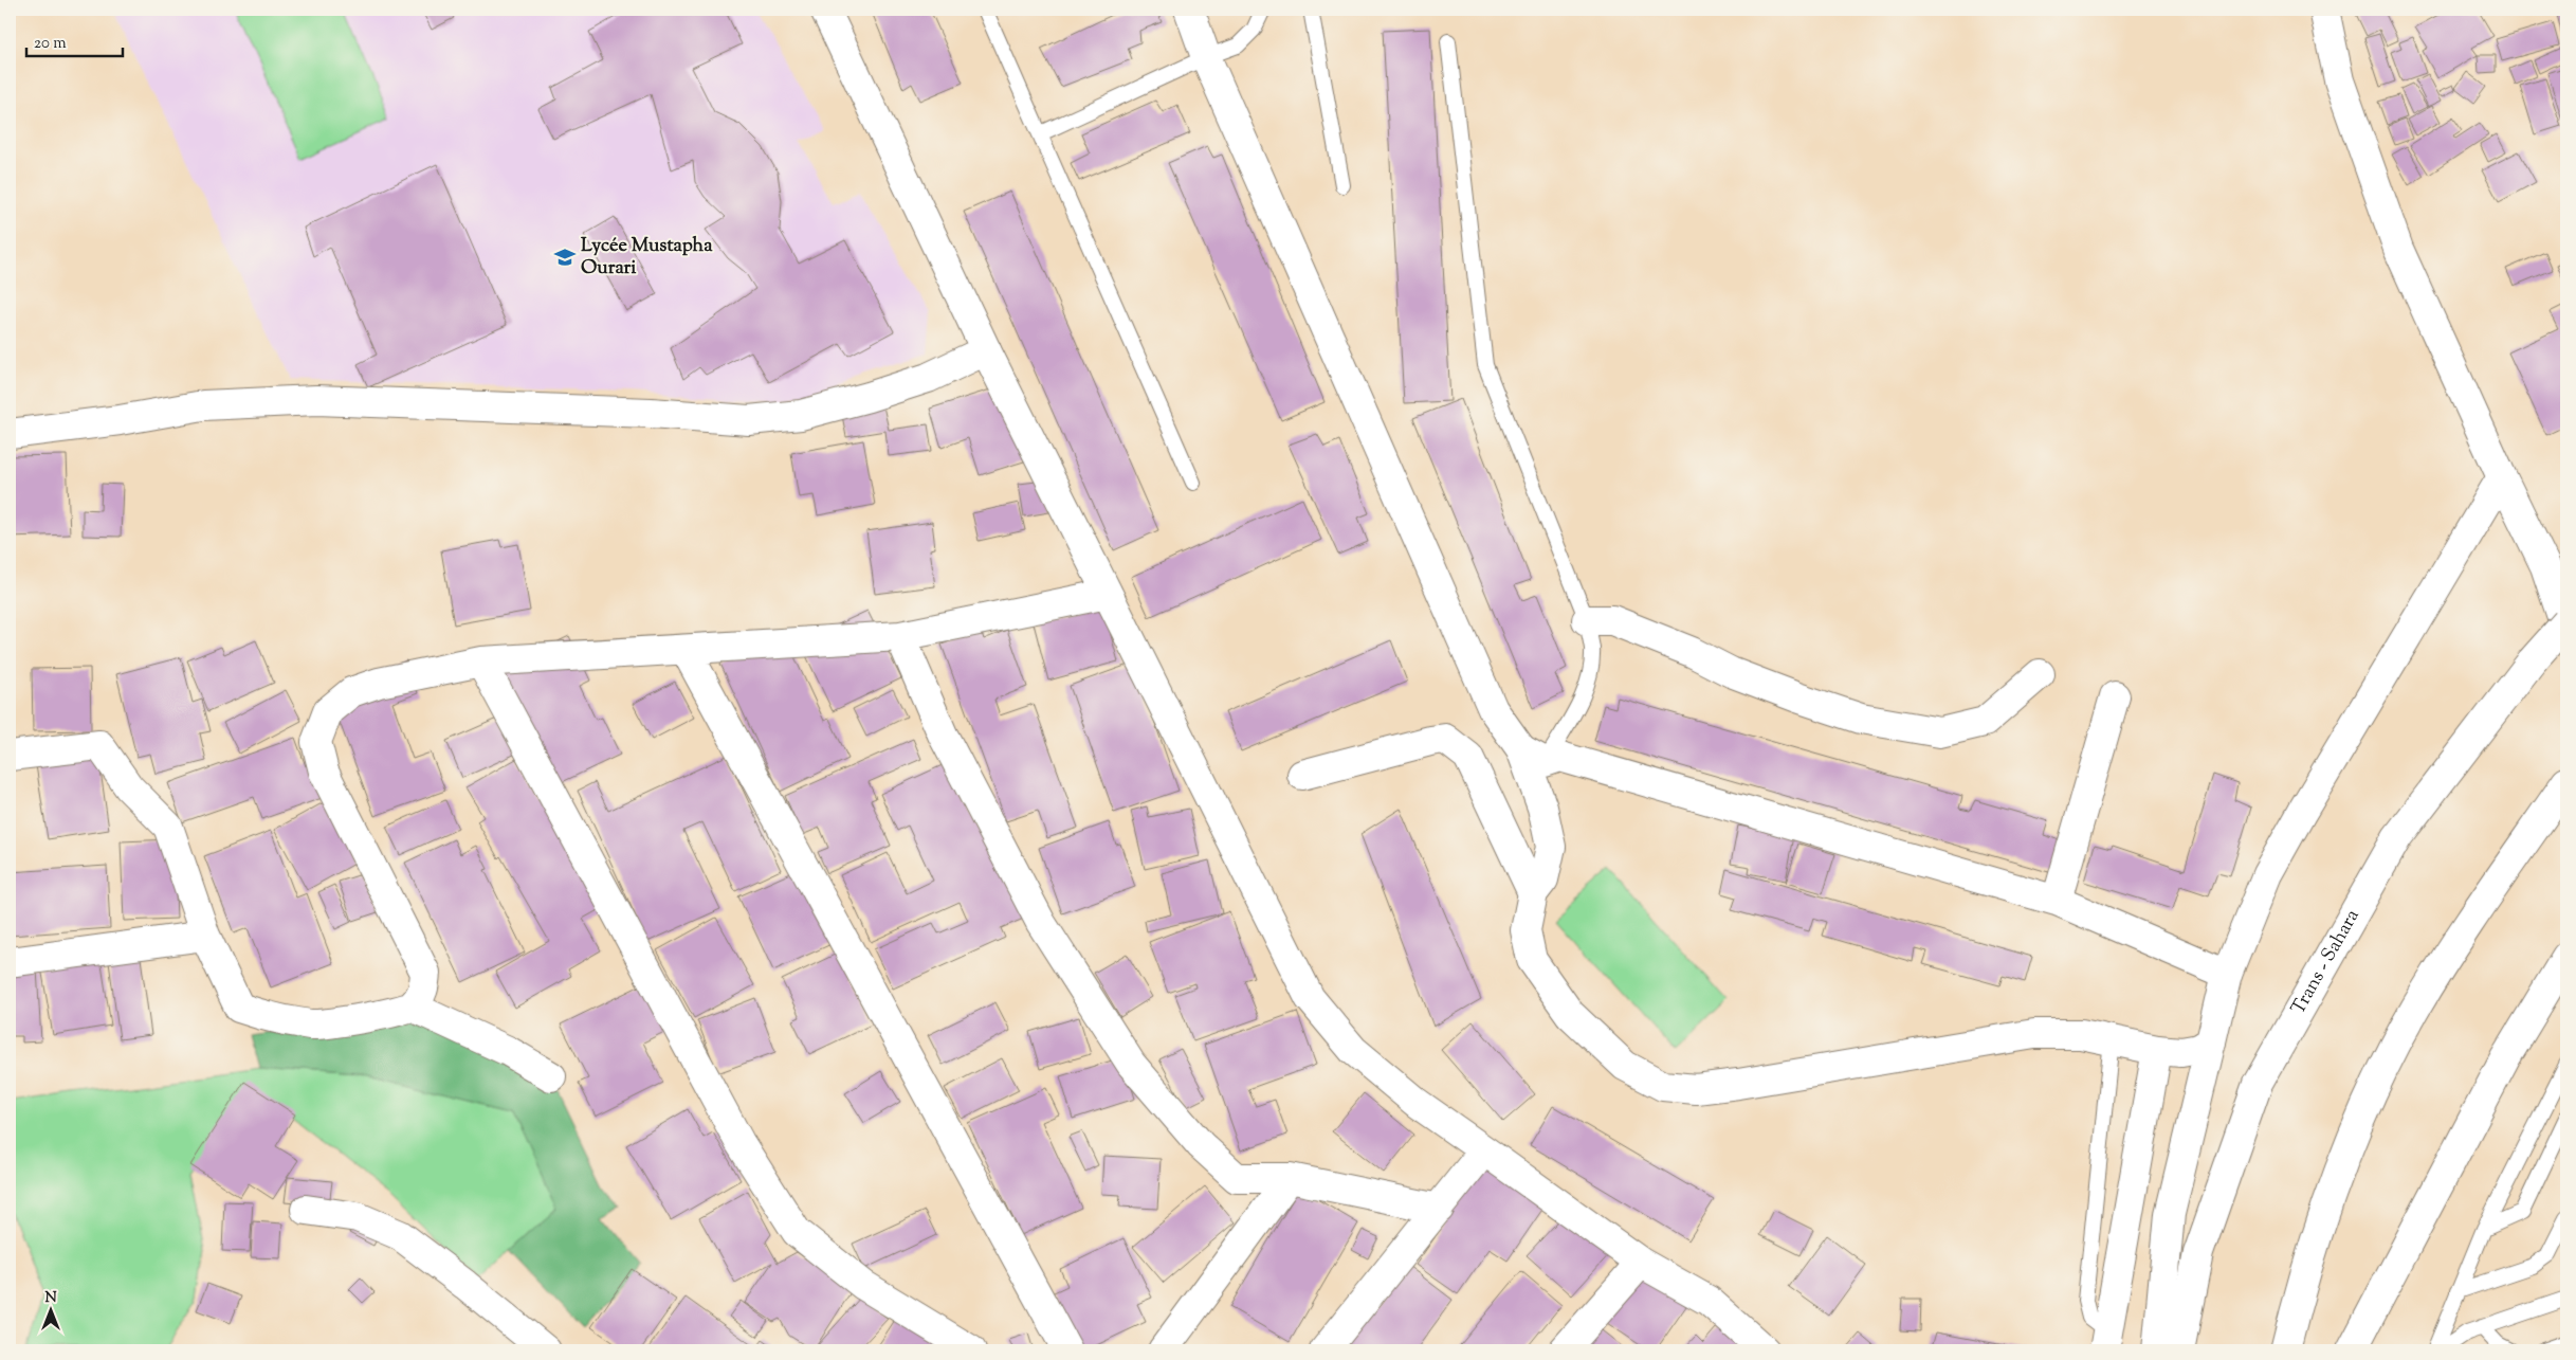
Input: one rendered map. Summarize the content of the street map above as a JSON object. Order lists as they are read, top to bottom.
{
  "streets": {
    "main road": ["Trans - Sahara"]
  },
  "places": {
    "school or university": ["Lycée Mustapha Ourari"]
  },
  "scale_bar": "20 m",
  "north": "top"
}
